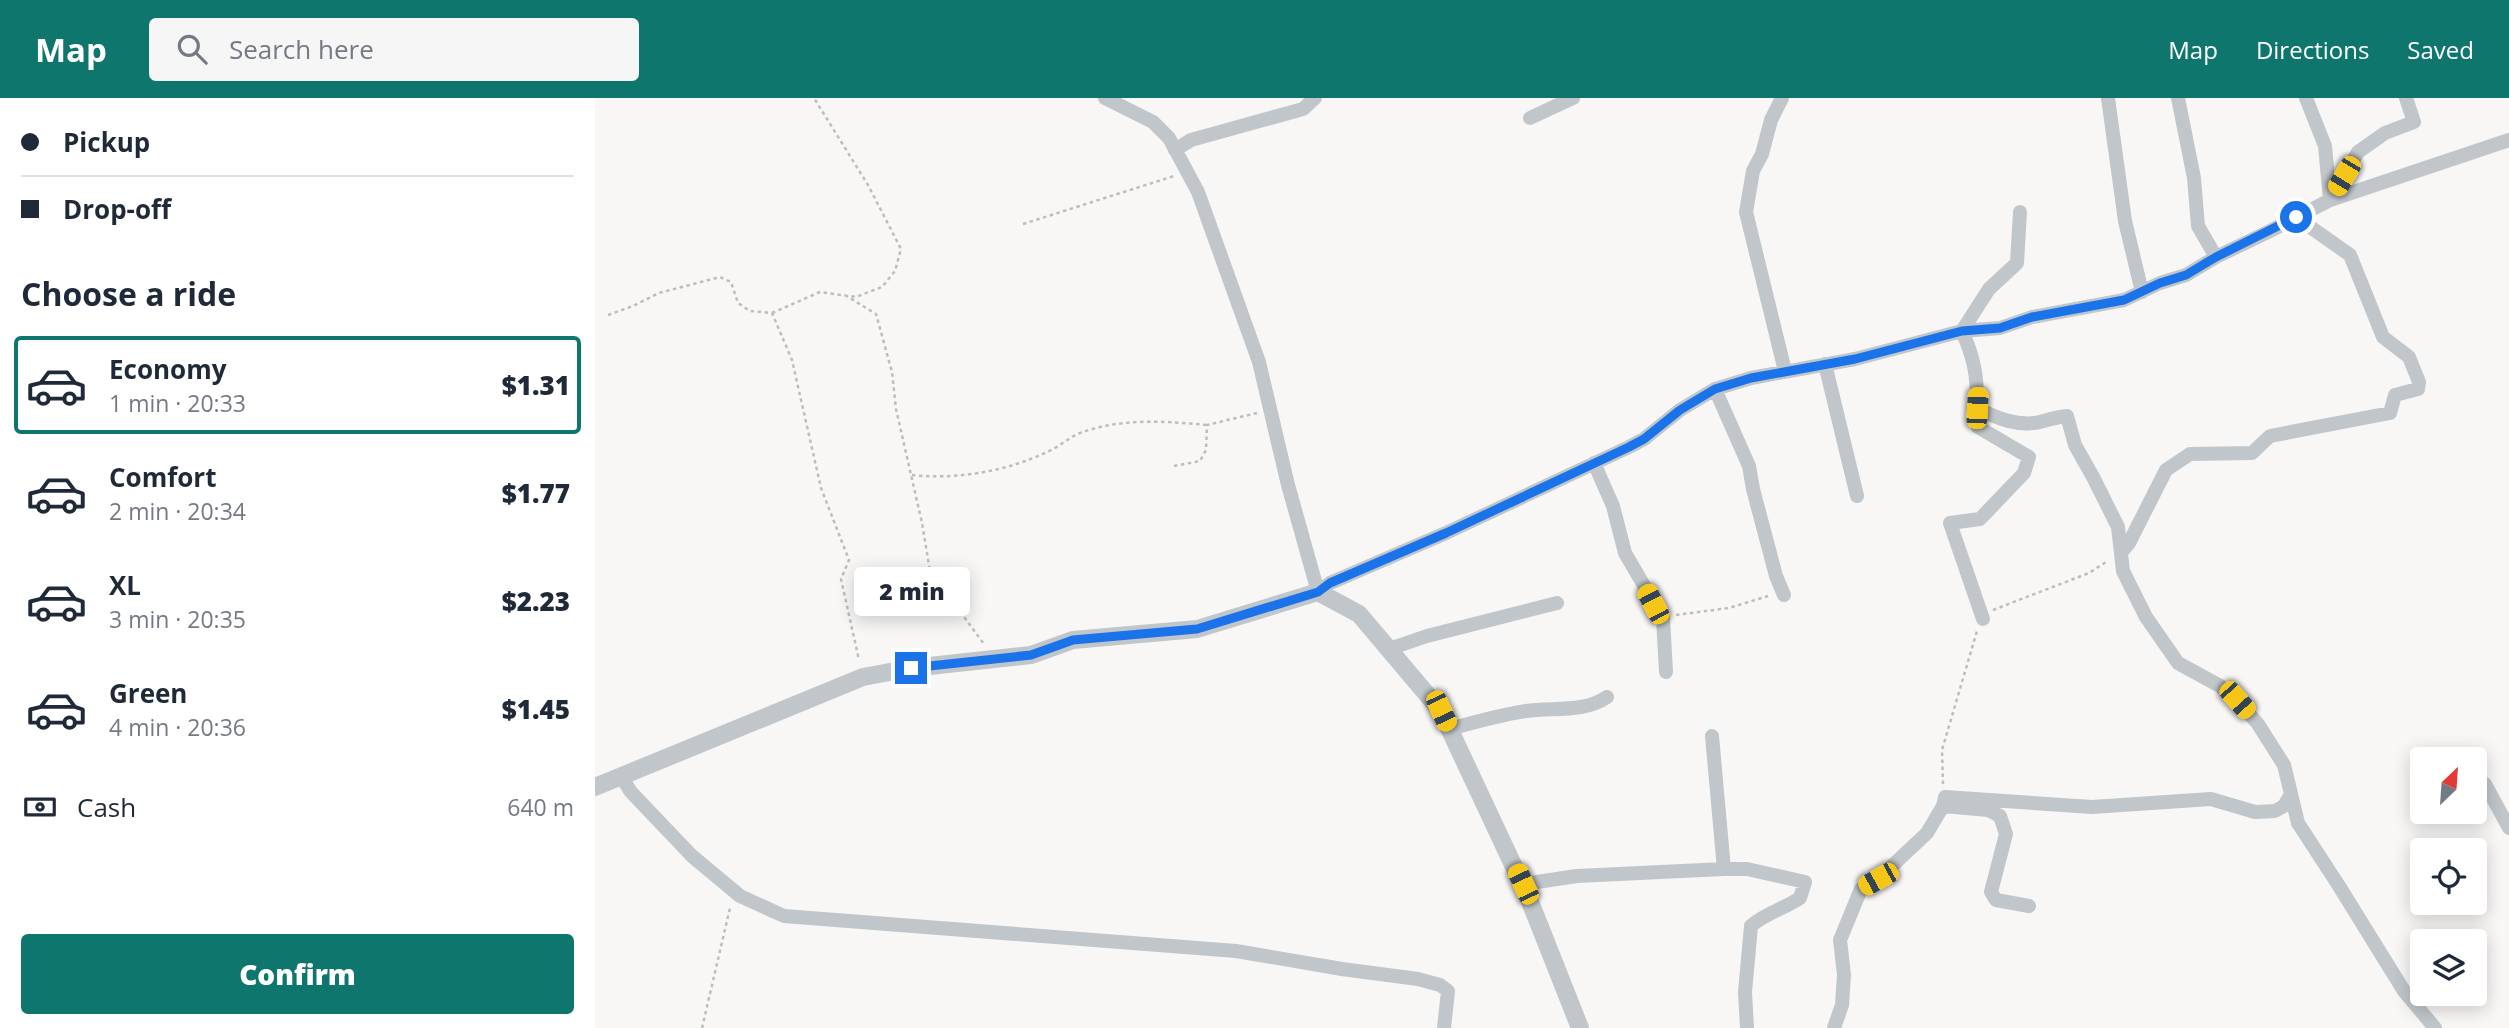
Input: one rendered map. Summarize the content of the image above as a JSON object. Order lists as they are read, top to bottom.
{
  "north": "top right",
  "page": {
    "header": "Map",
    "search": "Search here",
    "nav": ["Map", "Directions", "Saved"],
    "banner": ["Pickup", "Drop-off"],
    "heading": "Choose a ride",
    "list": [
      {
        "name": "Economy",
        "note": "1 min · 20:33",
        "value": "$1.31"
      },
      {
        "name": "Comfort",
        "note": "2 min · 20:34",
        "value": "$1.77"
      },
      {
        "name": "XL",
        "note": "3 min · 20:35",
        "value": "$2.23"
      },
      {
        "name": "Green",
        "note": "4 min · 20:36",
        "value": "$1.45"
      }
    ],
    "bubble": "2 min",
    "pay": ["Cash", "640 m"],
    "buttons": "Confirm"
  }
}
